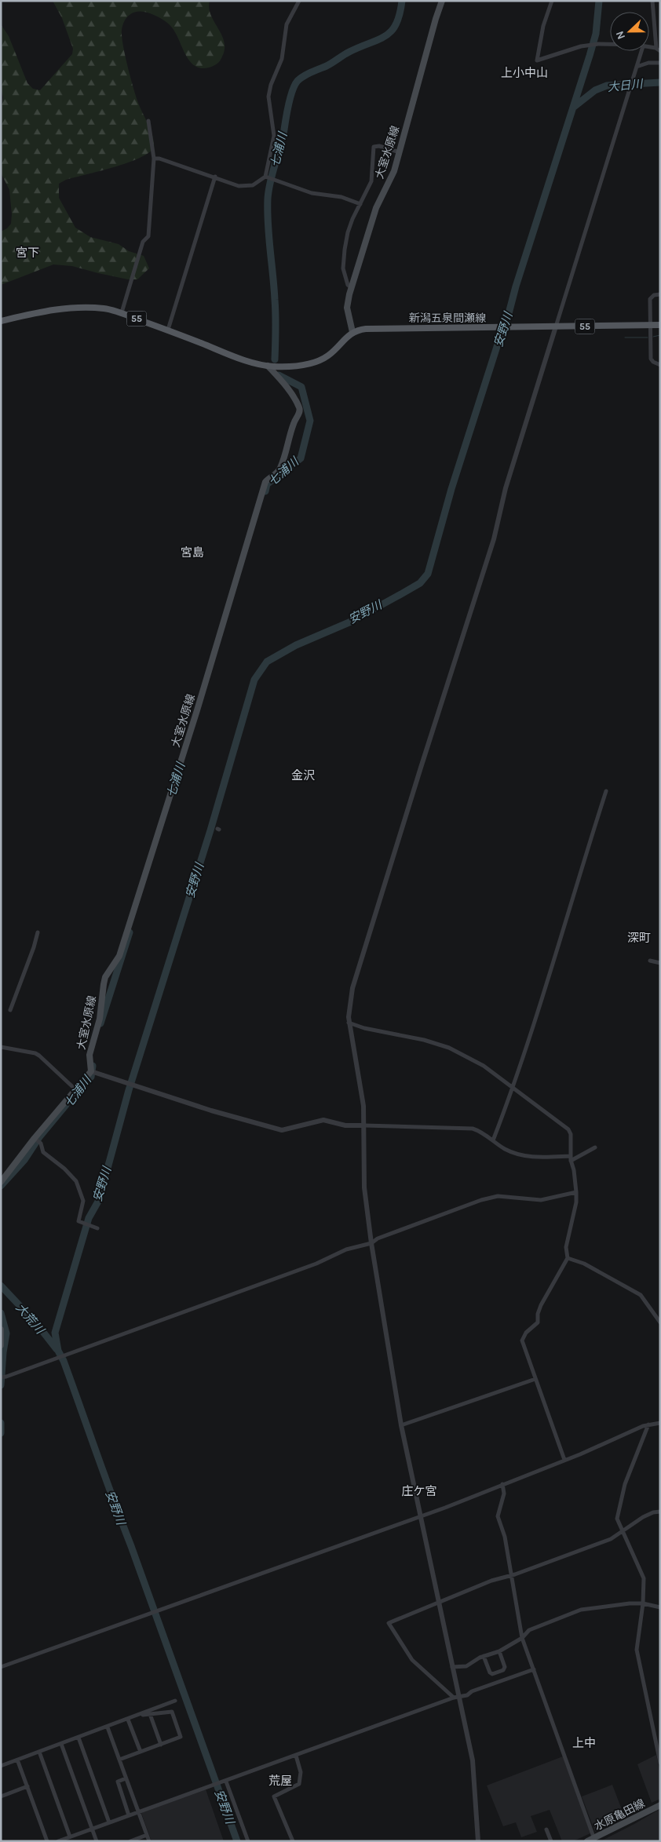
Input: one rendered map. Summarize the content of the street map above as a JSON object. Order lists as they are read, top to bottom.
{
  "streets": {
    "main road": [
      "大室水原線",
      "新潟五泉間瀬線",
      "55",
      "水原亀田線"
    ]
  },
  "crossings": [
    ["大室水原線", "新潟五泉間瀬線"],
    ["大室水原線", "55"],
    ["新潟五泉間瀬線", "55"]
  ],
  "districts": [
    "上小中山",
    "宮下",
    "宮島",
    "金沢",
    "深町",
    "庄ケ宮",
    "上中",
    "荒屋"
  ],
  "water": [
    "大日川",
    "七浦川",
    "安野川",
    "大荒川"
  ],
  "north": "left"
}
